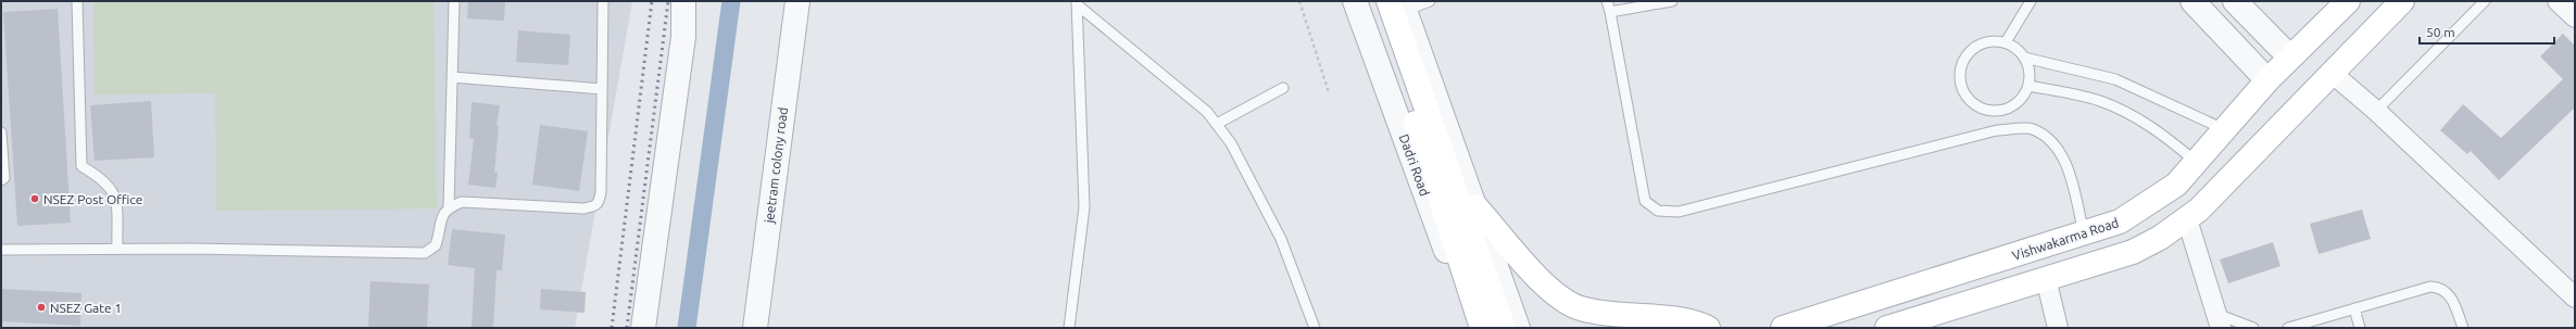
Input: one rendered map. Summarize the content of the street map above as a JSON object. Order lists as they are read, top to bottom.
{
  "streets": {
    "main road": ["Vishwakarma Road"],
    "street": ["jeetram colony road", "Dadri Road"]
  },
  "places": ["NSEZ Post Office", "NSEZ Gate 1"],
  "scale_bar": "50 m"
}
